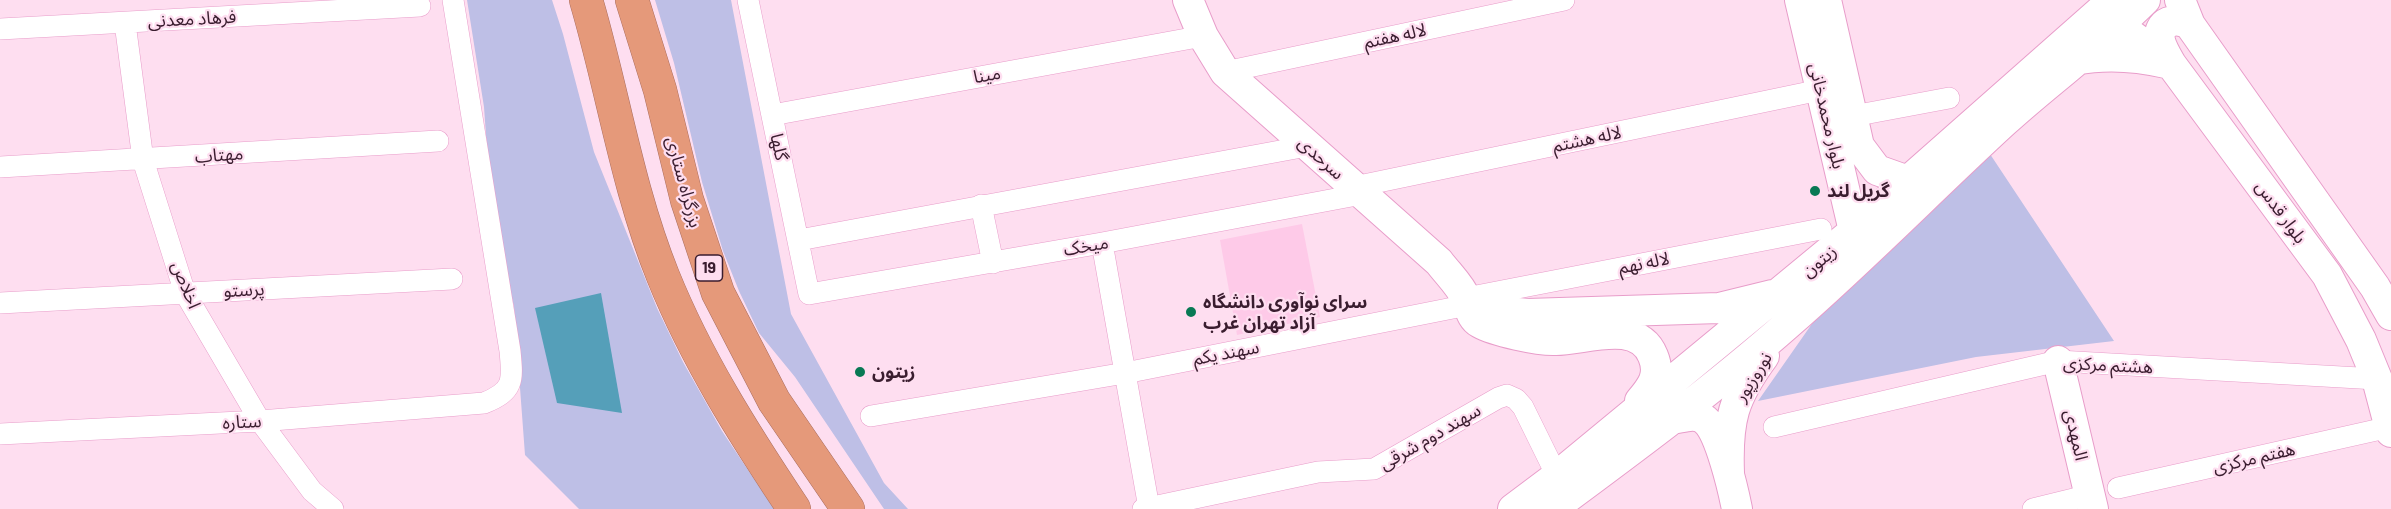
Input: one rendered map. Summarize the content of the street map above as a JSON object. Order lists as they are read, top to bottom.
{
  "streets": {
    "highway": ["بزرگراه ستاری", "19"],
    "main road": [
      "بلوار محمدخانی",
      "سرحدی",
      "بلوار قدس",
      "زیتون",
      "نوروزپور",
      "المهدی"
    ],
    "street": [
      "فرهاد معدنی",
      "لاله هفتم",
      "مینا",
      "لاله هشتم",
      "گلها",
      "مهتاب",
      "میخک",
      "لاله نهم",
      "اخلاص",
      "پرستو",
      "سهند يكم",
      "هشتم مرکزی",
      "ستاره",
      "سهند دوم شرقی",
      "هفتم مرکزی"
    ]
  },
  "crossings": [
    ["فرهاد معدنی", "اخلاص"],
    ["لاله هفتم", "سرحدی"],
    ["مینا", "گلها"],
    ["مینا", "سرحدی"],
    ["بلوار محمدخانی", "لاله هشتم"],
    ["بلوار محمدخانی", "زیتون"],
    ["لاله هشتم", "سرحدی"],
    ["لاله هشتم", "میخک"],
    ["گلها", "میخک"],
    ["مهتاب", "اخلاص"],
    ["سرحدی", "میخک"],
    ["سرحدی", "زیتون"],
    ["سرحدی", "لاله نهم"],
    ["سرحدی", "سهند يكم"],
    ["بلوار قدس", "زیتون"],
    ["بلوار قدس", "هشتم مرکزی"],
    ["بلوار قدس", "هفتم مرکزی"],
    ["زیتون", "نوروزپور"],
    ["زیتون", "سهند دوم شرقی"],
    ["لاله نهم", "سهند يكم"],
    ["اخلاص", "پرستو"],
    ["اخلاص", "ستاره"],
    ["هشتم مرکزی", "المهدی"],
    ["المهدی", "هفتم مرکزی"]
  ],
  "places": ["گریل لند", "سرای نوآوری دانشگاه آزاد تهران غرب", "زیتون"]
}
